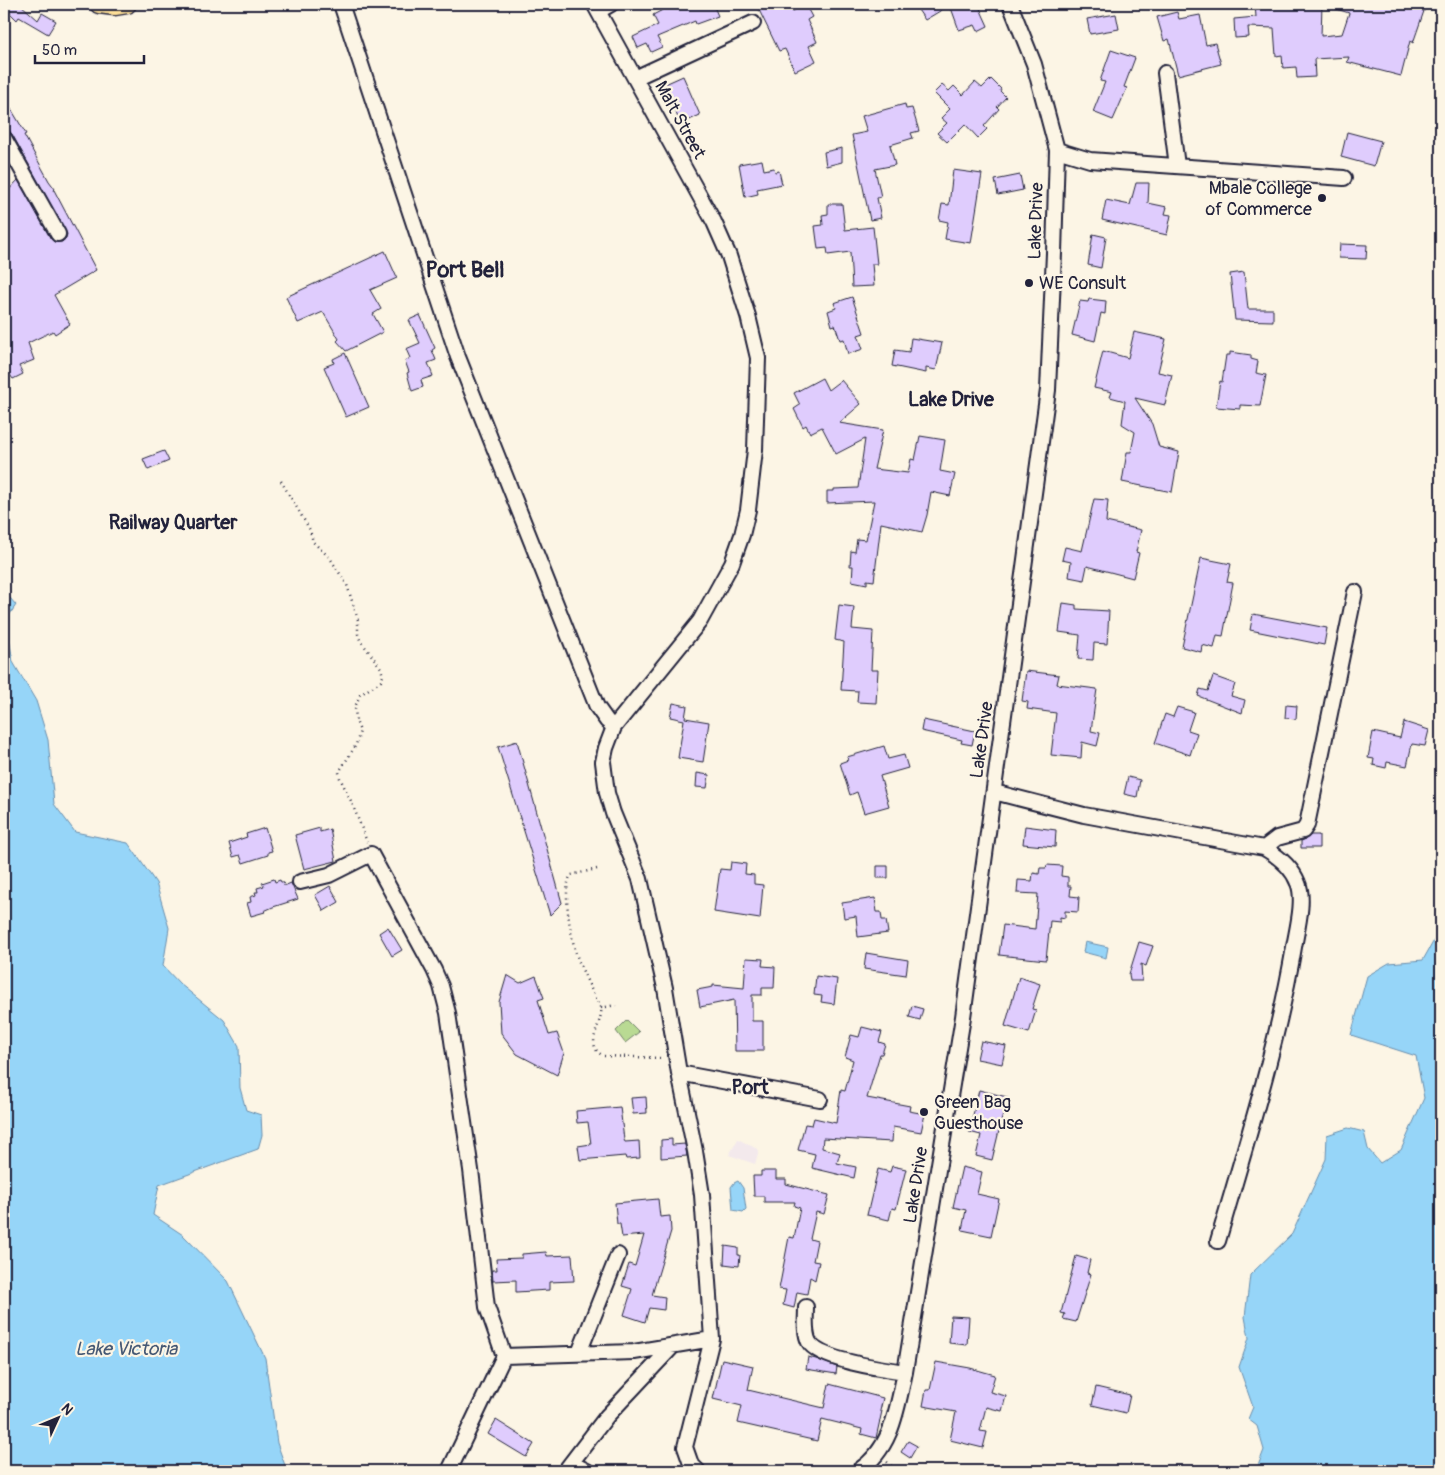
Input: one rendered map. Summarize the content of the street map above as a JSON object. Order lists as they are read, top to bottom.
{
  "streets": {
    "street": ["Malt Street", "Lake Drive"]
  },
  "districts": [
    "Port Bell",
    "Lake Drive",
    "Railway Quarter",
    "Port"
  ],
  "water": ["Lake Victoria"],
  "places": ["Mbale College of Commerce", "WE Consult", "Green Bag Guesthouse"],
  "scale_bar": "50 m",
  "north": "top right"
}
